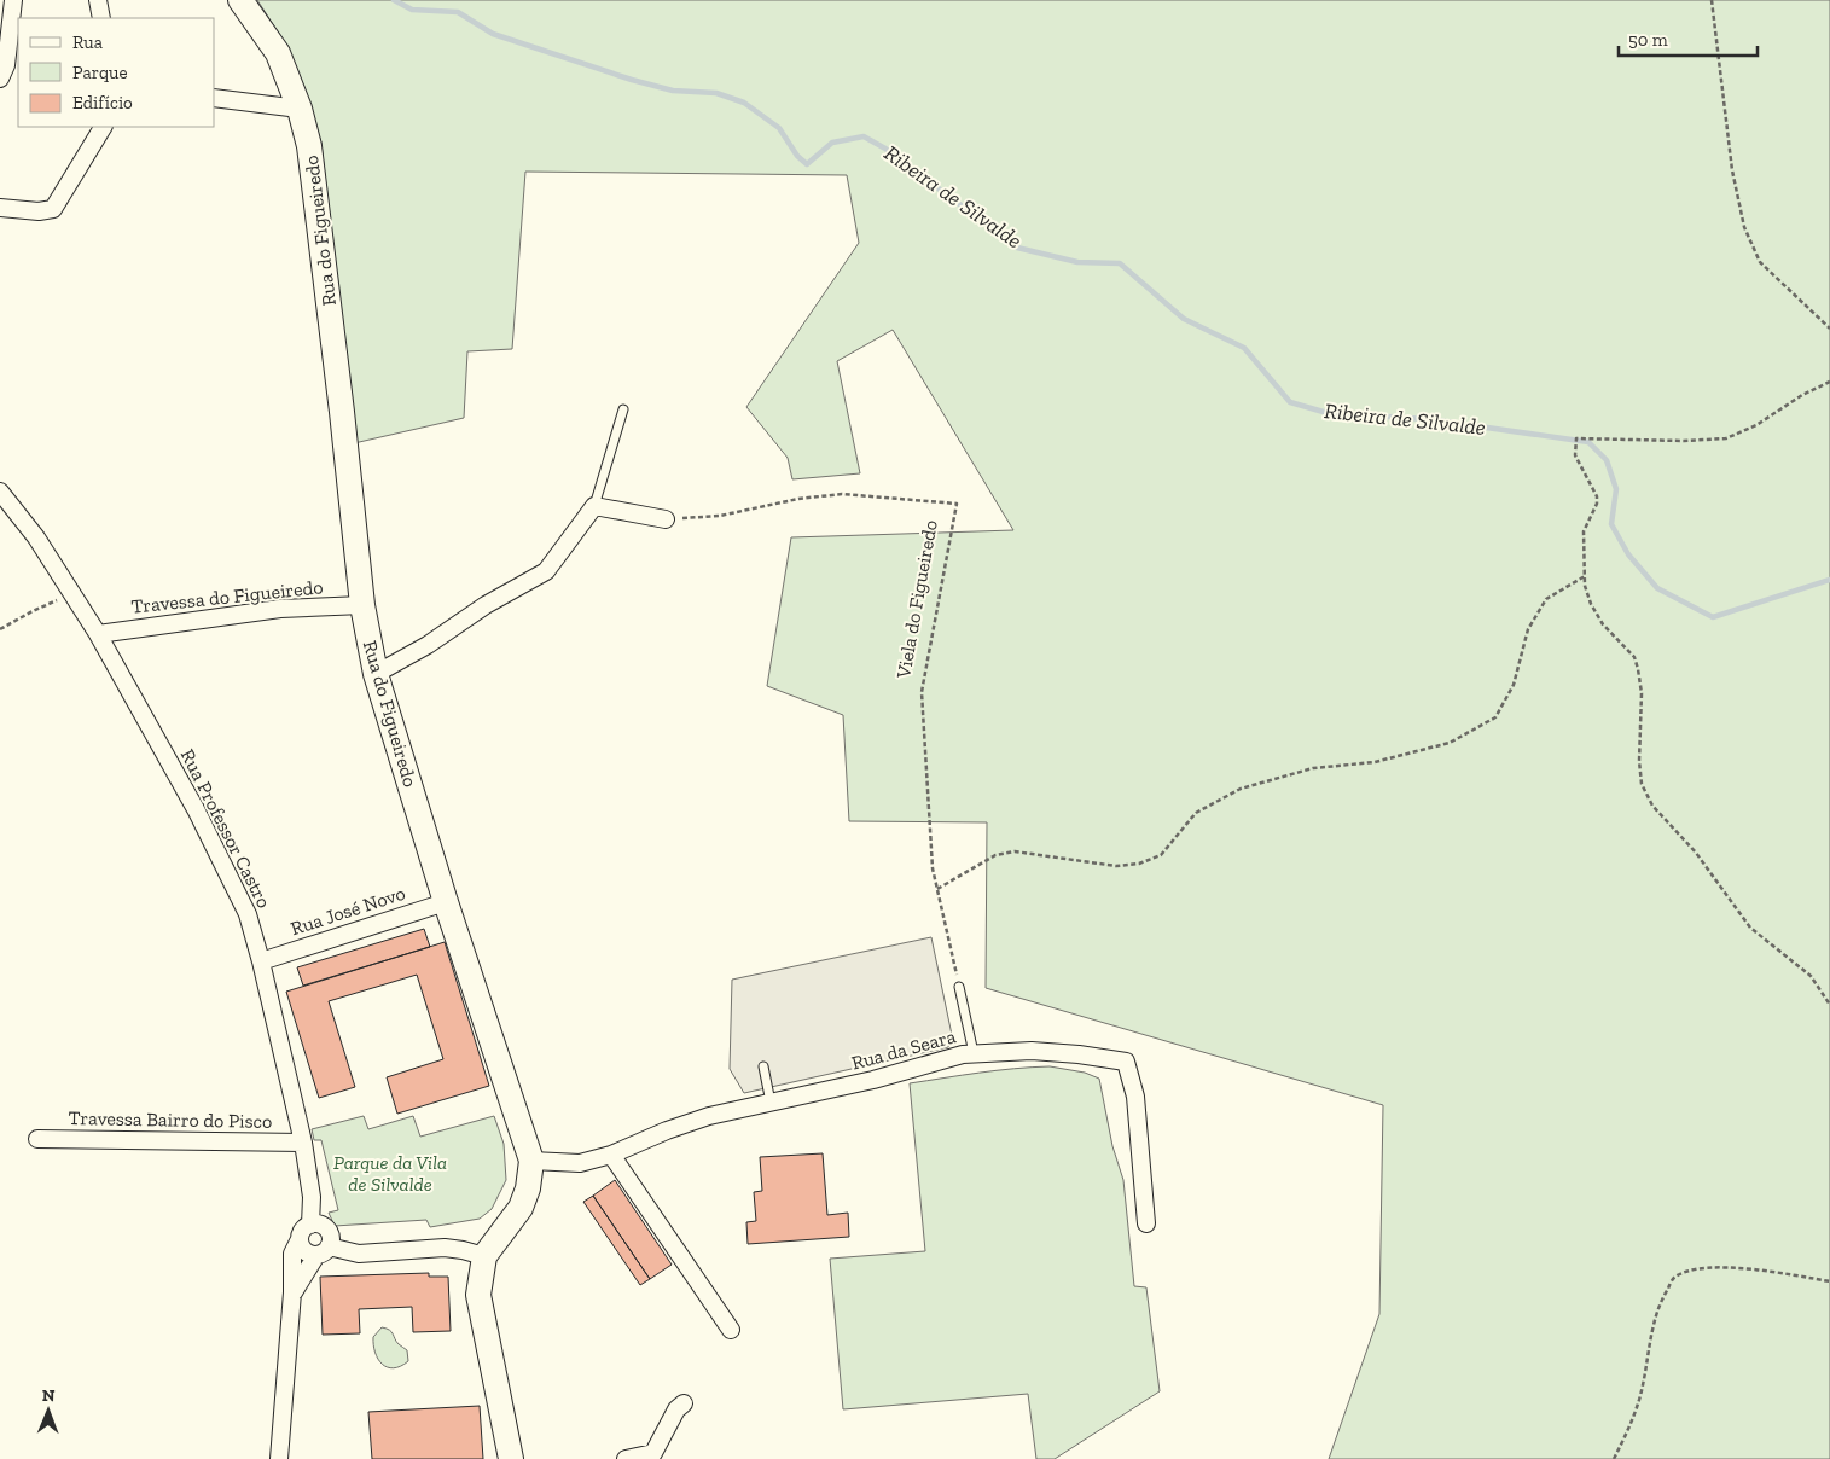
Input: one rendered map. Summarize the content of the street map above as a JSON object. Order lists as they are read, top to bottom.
{
  "streets": {
    "main road": ["Rua do Figueiredo"],
    "street": [
      "Travessa do Figueiredo",
      "Rua Professor Castro",
      "Rua José Novo",
      "Rua da Seara",
      "Travessa Bairro do Pisco"
    ],
    "path": ["Viela do Figueiredo"]
  },
  "crossings": [
    ["Rua do Figueiredo", "Travessa do Figueiredo"],
    ["Rua do Figueiredo", "Rua José Novo"],
    ["Rua do Figueiredo", "Rua da Seara"],
    ["Travessa do Figueiredo", "Rua Professor Castro"],
    ["Rua Professor Castro", "Rua José Novo"],
    ["Rua Professor Castro", "Travessa Bairro do Pisco"]
  ],
  "water": ["Ribeira de Silvalde"],
  "parks": ["Parque da Vila de Silvalde"],
  "legend": ["Rua", "Parque", "Edifício"],
  "scale_bar": "50 m",
  "north": "top"
}
